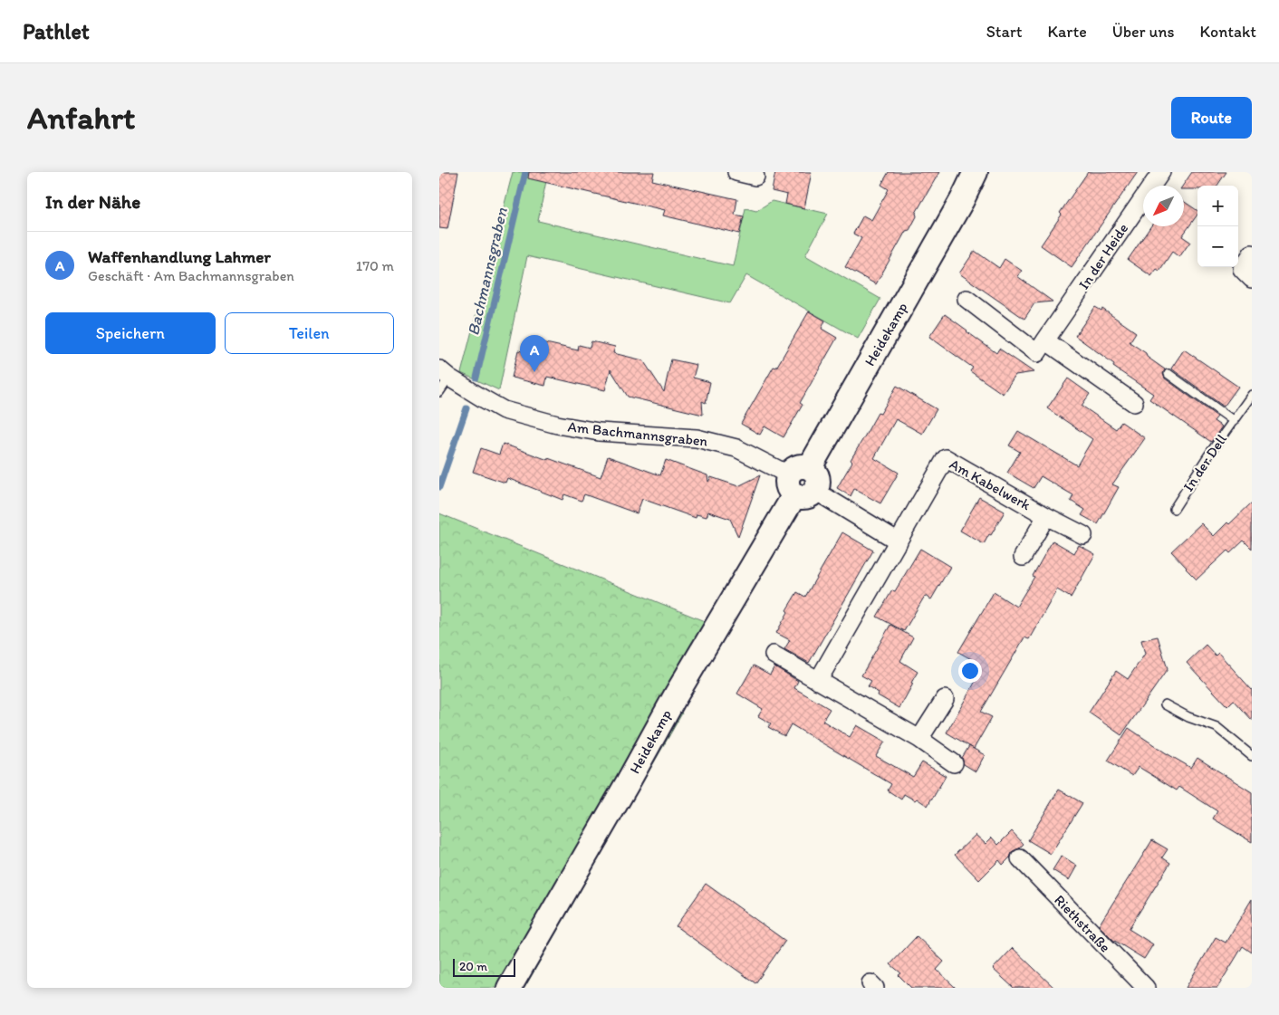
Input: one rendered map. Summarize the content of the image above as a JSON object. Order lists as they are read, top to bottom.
{
  "streets": {
    "street": [
      "In der Heide",
      "Heidekamp",
      "Am Bachmannsgraben",
      "Am Kabelwerk",
      "Riethstraße"
    ],
    "lane": ["In der Dell"]
  },
  "crossings": [
    ["Heidekamp", "Am Bachmannsgraben"]
  ],
  "water": ["Bachmannsgraben"],
  "scale_bar": "20 m",
  "north": "bottom left",
  "page": {
    "header": "Pathlet",
    "nav": [
      "Start",
      "Karte",
      "Über uns",
      "Kontakt"
    ],
    "buttons": [
      "Route",
      ["Speichern", "Teilen"]
    ],
    "title": "Anfahrt",
    "heading": "In der Nähe",
    "map_buttons": ["+", "−"],
    "list": [
      {
        "mark": "A",
        "name": "Waffenhandlung Lahmer",
        "note": "Geschäft · Am Bachmannsgraben",
        "value": "170 m"
      }
    ],
    "pins": "A",
    "scale": "20 m"
  }
}
